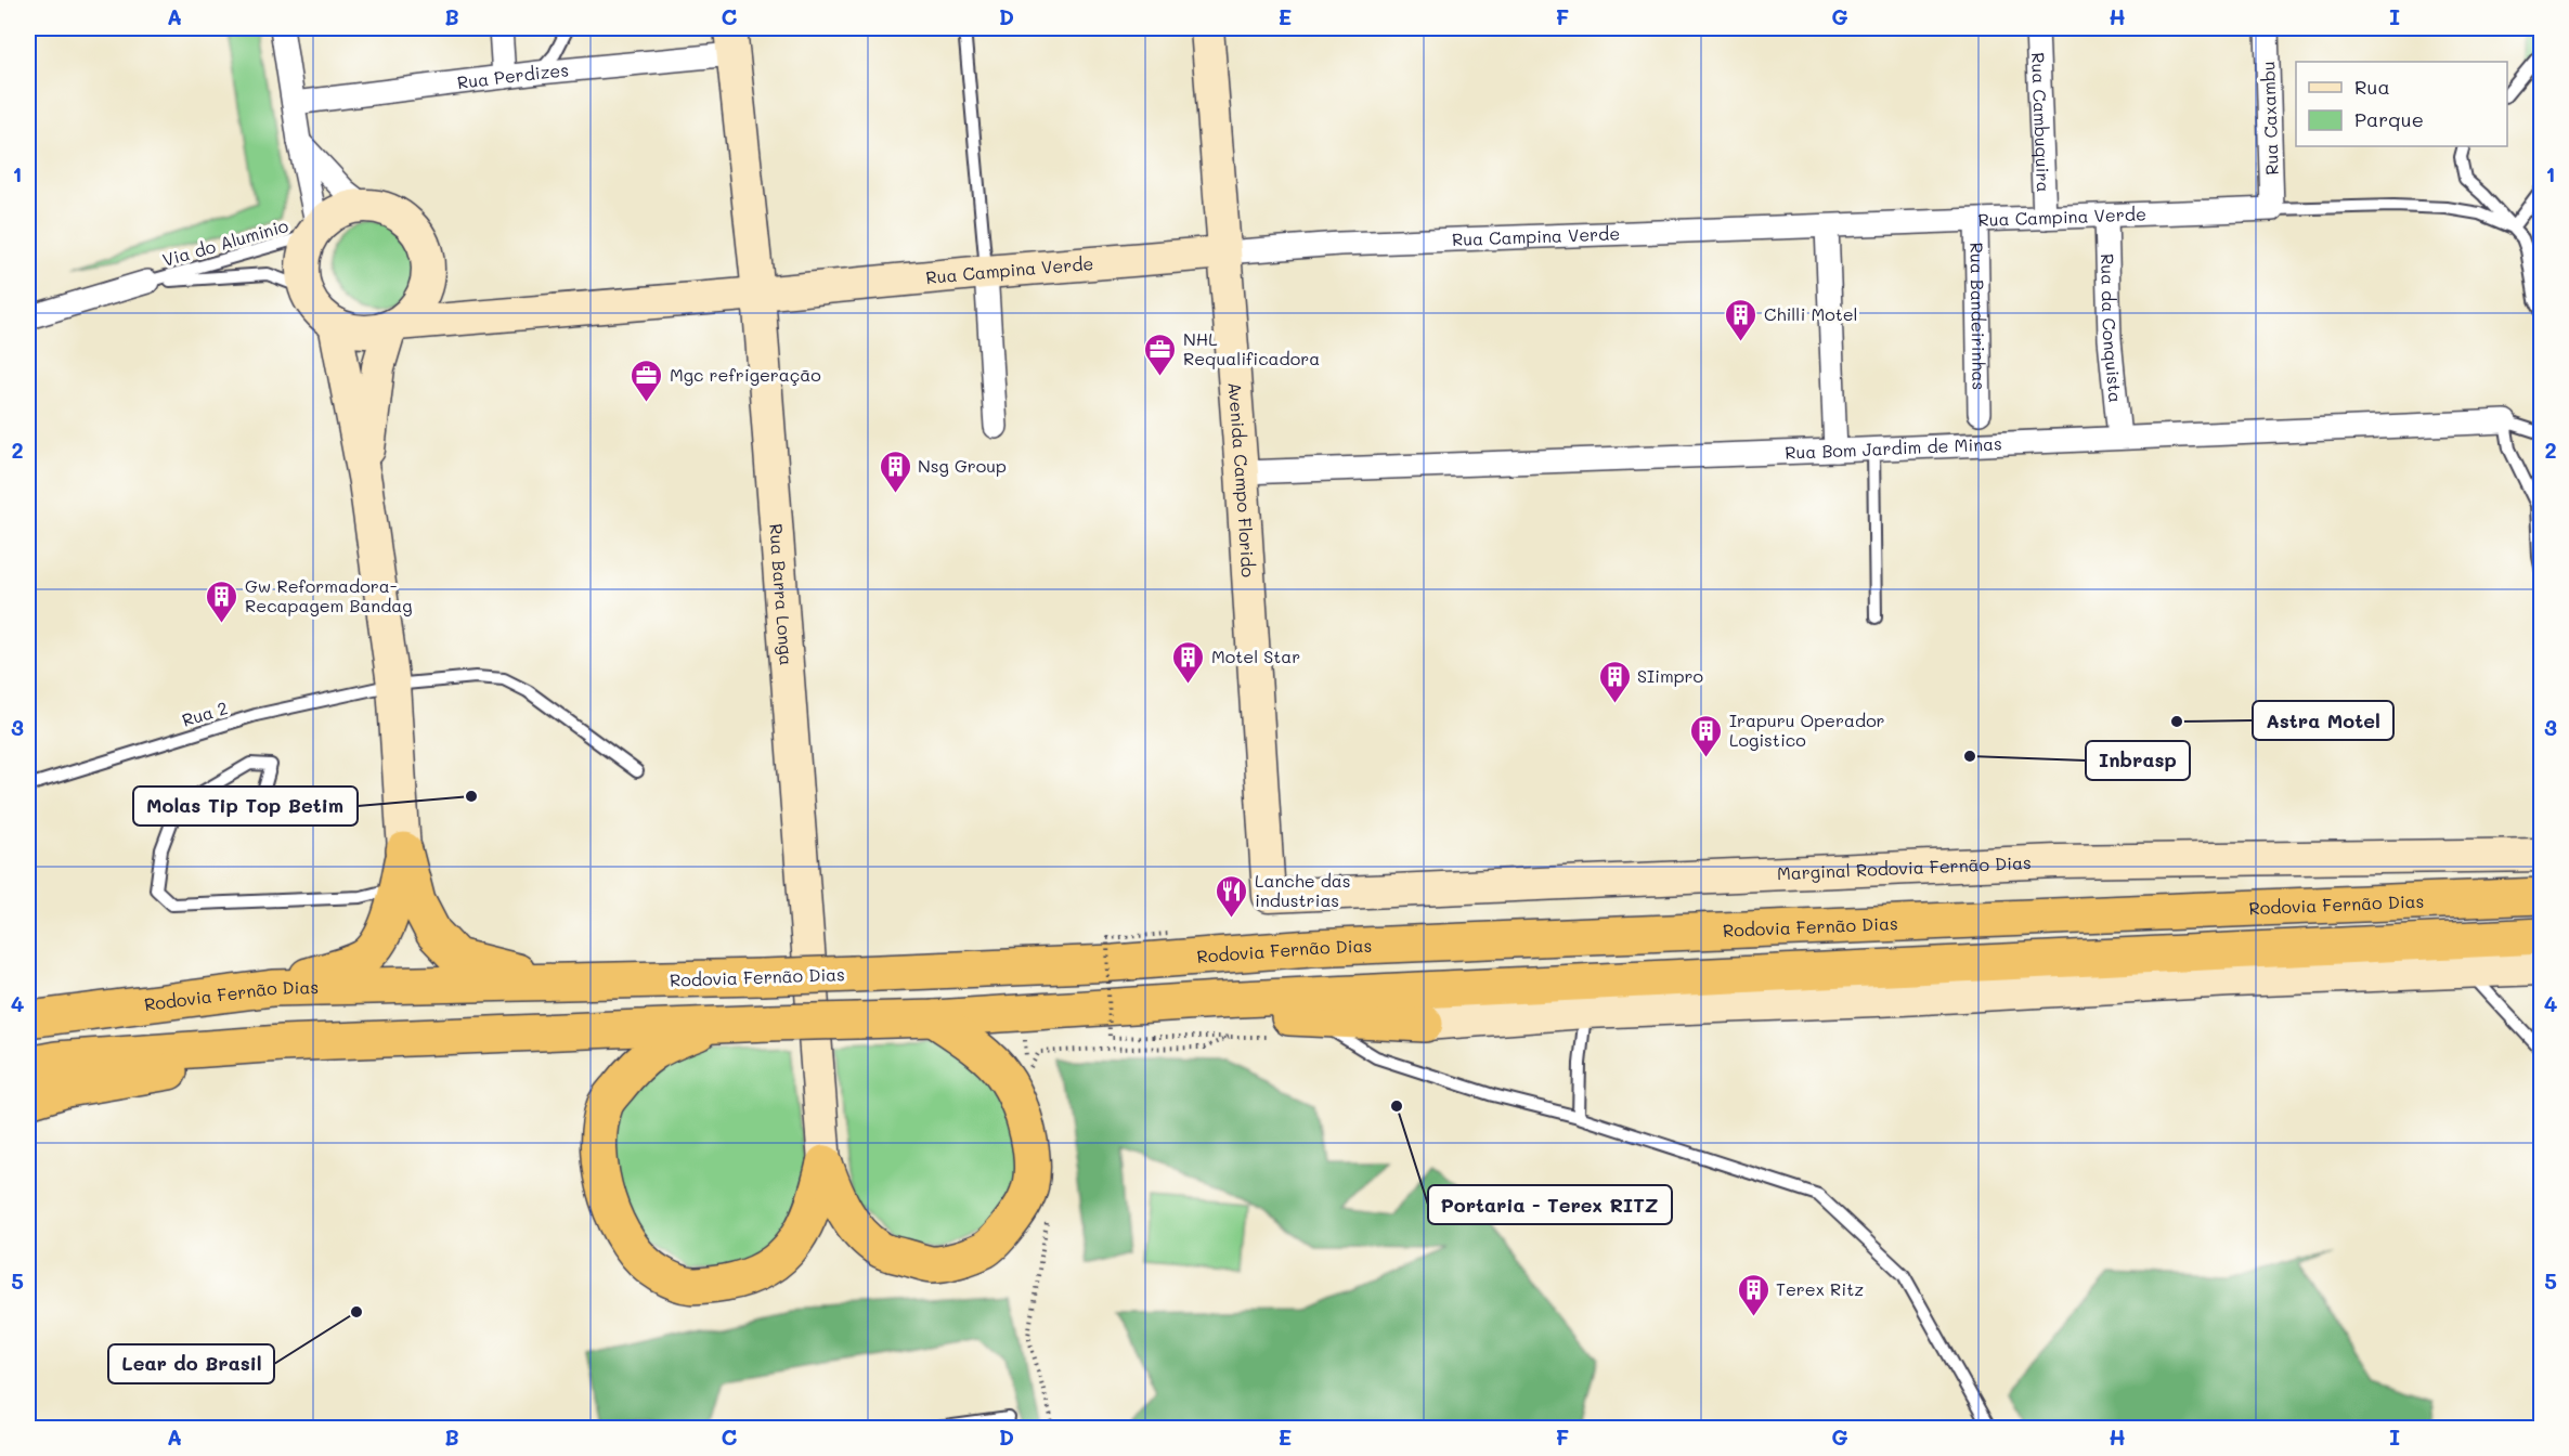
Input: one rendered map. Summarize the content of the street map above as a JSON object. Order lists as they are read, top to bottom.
{
  "streets": {
    "highway": ["Rodovia Fernão Dias"],
    "main road": [
      "Rua Campina Verde",
      "Avenida Campo Florido",
      "Rua Barra Longa",
      "Marginal Rodovia Fernão Dias"
    ],
    "street": [
      "Rua Perdizes",
      "Rua Caxambu",
      "Rua Cambuquira",
      "Rua Bandeirinhas",
      "Rua da Conquista",
      "Rua Bom Jardim de Minas"
    ],
    "lane": ["Via do Aluminio", "Rua 2"]
  },
  "crossings": [
    ["Rua Perdizes", "Rua Barra Longa"],
    ["Rua Caxambu", "Rua Campina Verde"],
    ["Rua Cambuquira", "Rua Campina Verde"],
    ["Rua Campina Verde", "Via do Aluminio"],
    ["Rua Campina Verde", "Rua Bandeirinhas"],
    ["Rua Campina Verde", "Rua da Conquista"],
    ["Rua Campina Verde", "Avenida Campo Florido"],
    ["Rua Campina Verde", "Rua Barra Longa"],
    ["Rua da Conquista", "Rua Bom Jardim de Minas"],
    ["Rua Bom Jardim de Minas", "Avenida Campo Florido"],
    ["Avenida Campo Florido", "Marginal Rodovia Fernão Dias"]
  ],
  "places": {
    "building": [
      "Chilli Motel",
      "Nsg Group",
      "Gw Reformadora- Recapagem Bandag",
      "Motel Star",
      "SIimpro",
      "Irapuru Operador Logistico",
      "Terex Ritz"
    ],
    "office": ["NHL Requalificadora", "Mgc refrigeração"],
    "other": [
      "Astra Motel",
      "Inbrasp",
      "Molas Tip Top Betim",
      "Portaria - Terex RITZ",
      "Lear do Brasil"
    ],
    "restaurant": ["Lanche das industrias"]
  },
  "legend": ["Rua", "Parque"],
  "grid": {
    "columns": [
      "A",
      "B",
      "C",
      "D",
      "E",
      "F",
      "G",
      "H",
      "I"
    ],
    "rows": [
      "1",
      "2",
      "3",
      "4",
      "5"
    ]
  }
}
